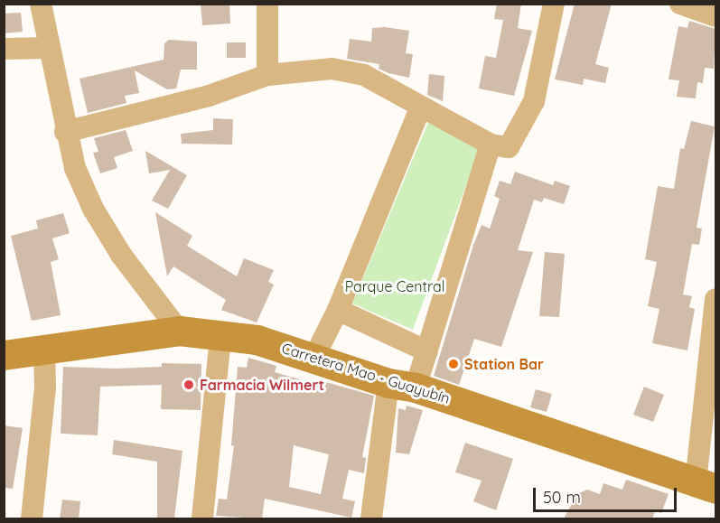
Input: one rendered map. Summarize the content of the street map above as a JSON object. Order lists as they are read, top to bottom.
{
  "streets": {
    "main road": ["Carretera Mao - Guayubín"]
  },
  "parks": ["Parque Central"],
  "places": ["Station Bar", "Farmacia Wilmert"],
  "scale_bar": "50 m"
}
